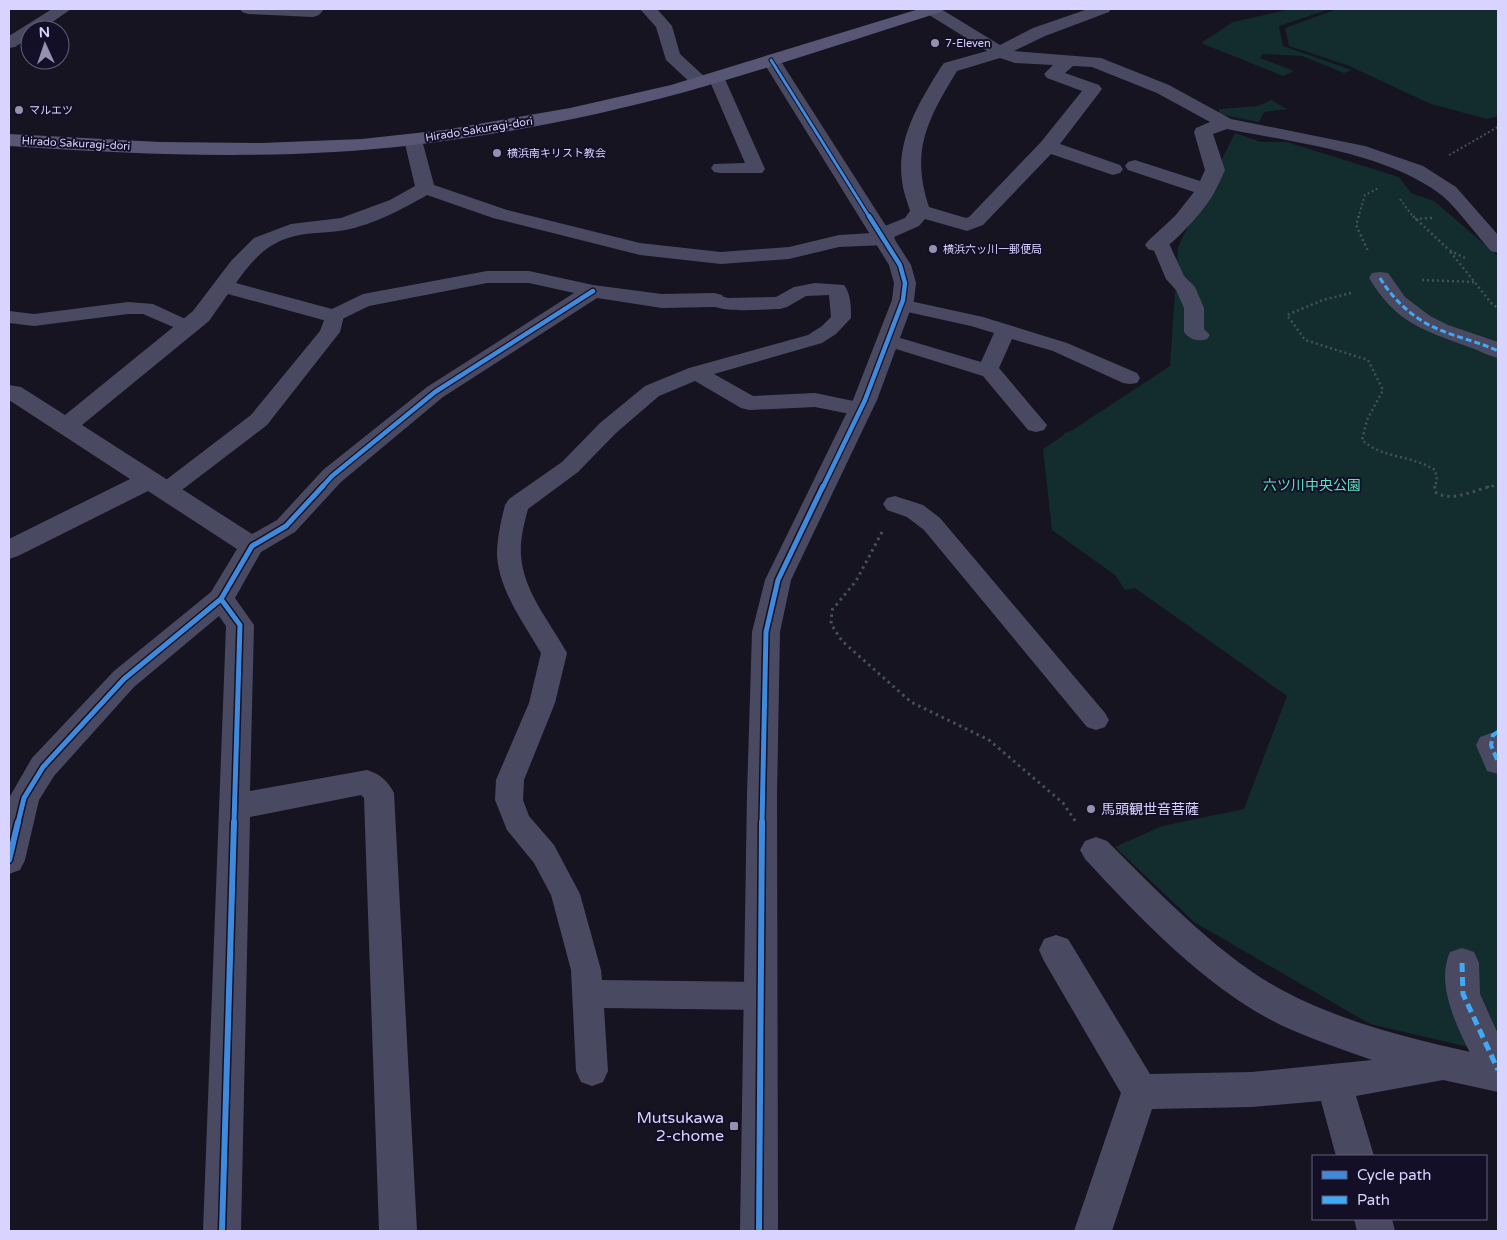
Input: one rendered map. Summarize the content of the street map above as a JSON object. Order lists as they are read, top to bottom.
{
  "streets": {
    "main road": ["Hirado Sakuragi-dori"]
  },
  "parks": ["六ツ川中央公園"],
  "places": {
    "other": [
      "7-Eleven",
      "マルエツ",
      "横浜南キリスト教会",
      "横浜六ッ川一郵便局",
      "馬頭観世音菩薩"
    ],
    "transit": ["Mutsukawa 2-chome"]
  },
  "legend": ["Cycle path", "Path"],
  "north": "top"
}
